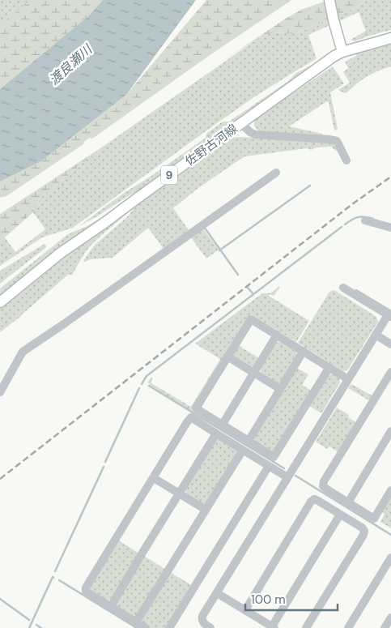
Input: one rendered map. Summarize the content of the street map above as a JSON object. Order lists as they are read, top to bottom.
{
  "streets": {
    "main road": ["佐野古河線", "9"]
  },
  "water": ["渡良瀬川"],
  "scale_bar": "100 m"
}
